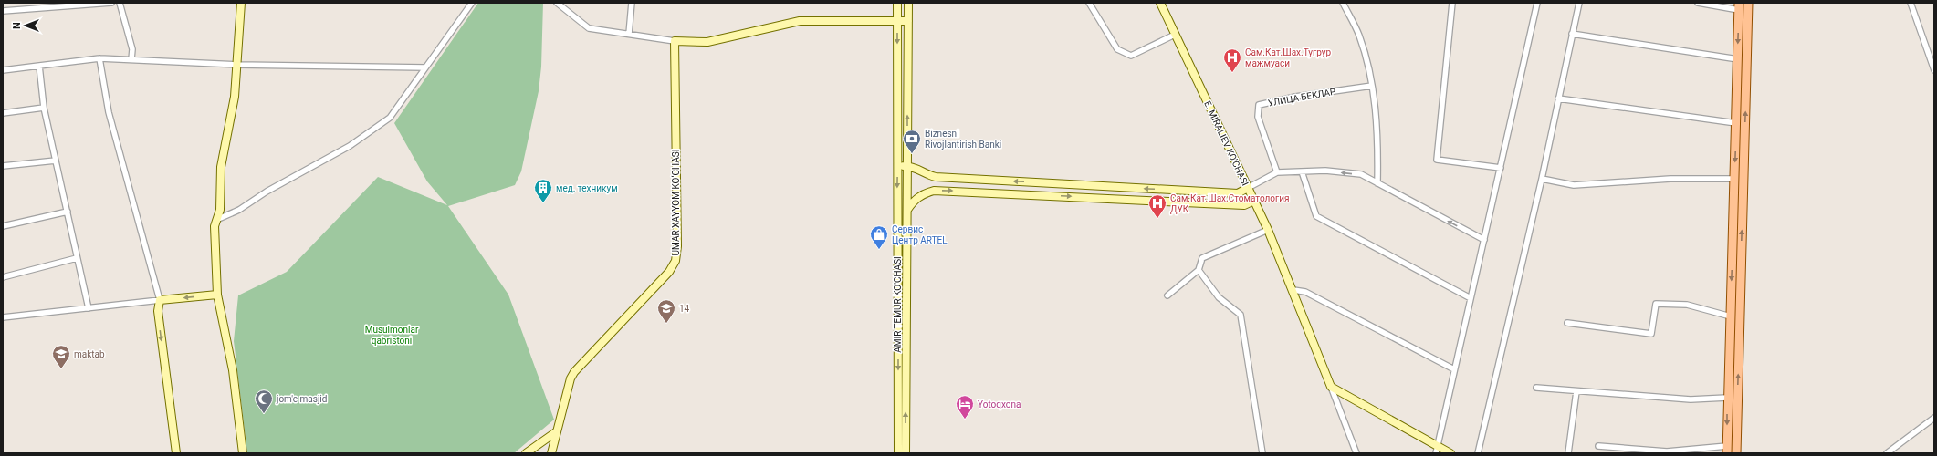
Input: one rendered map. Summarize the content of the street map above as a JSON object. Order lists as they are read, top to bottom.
{
  "streets": {
    "street": [
      "УЛИЦА БЕКЛАР",
      "E. MIRALIEV KO'CHASI",
      "UMAR XAYYOM KO‘CHASI",
      "AMIR TEMUR KO'CHASI"
    ]
  },
  "parks": ["Musulmonlar qabristoni"],
  "places": {
    "hospital": ["Сам.Кат.Шах.Тугрур мажмуаси", "Сам.Кат.Шах.Стоматология ДУК"],
    "bank": ["Biznesni Rivojlantirish Banki"],
    "building": ["мед. техникум"],
    "shop": ["Сервис Центр ARTEL"],
    "school or university": ["14", "maktab"],
    "mosque": ["jom'e masjid"],
    "hotel": ["Yotoqxona"]
  },
  "north": "left"
}
